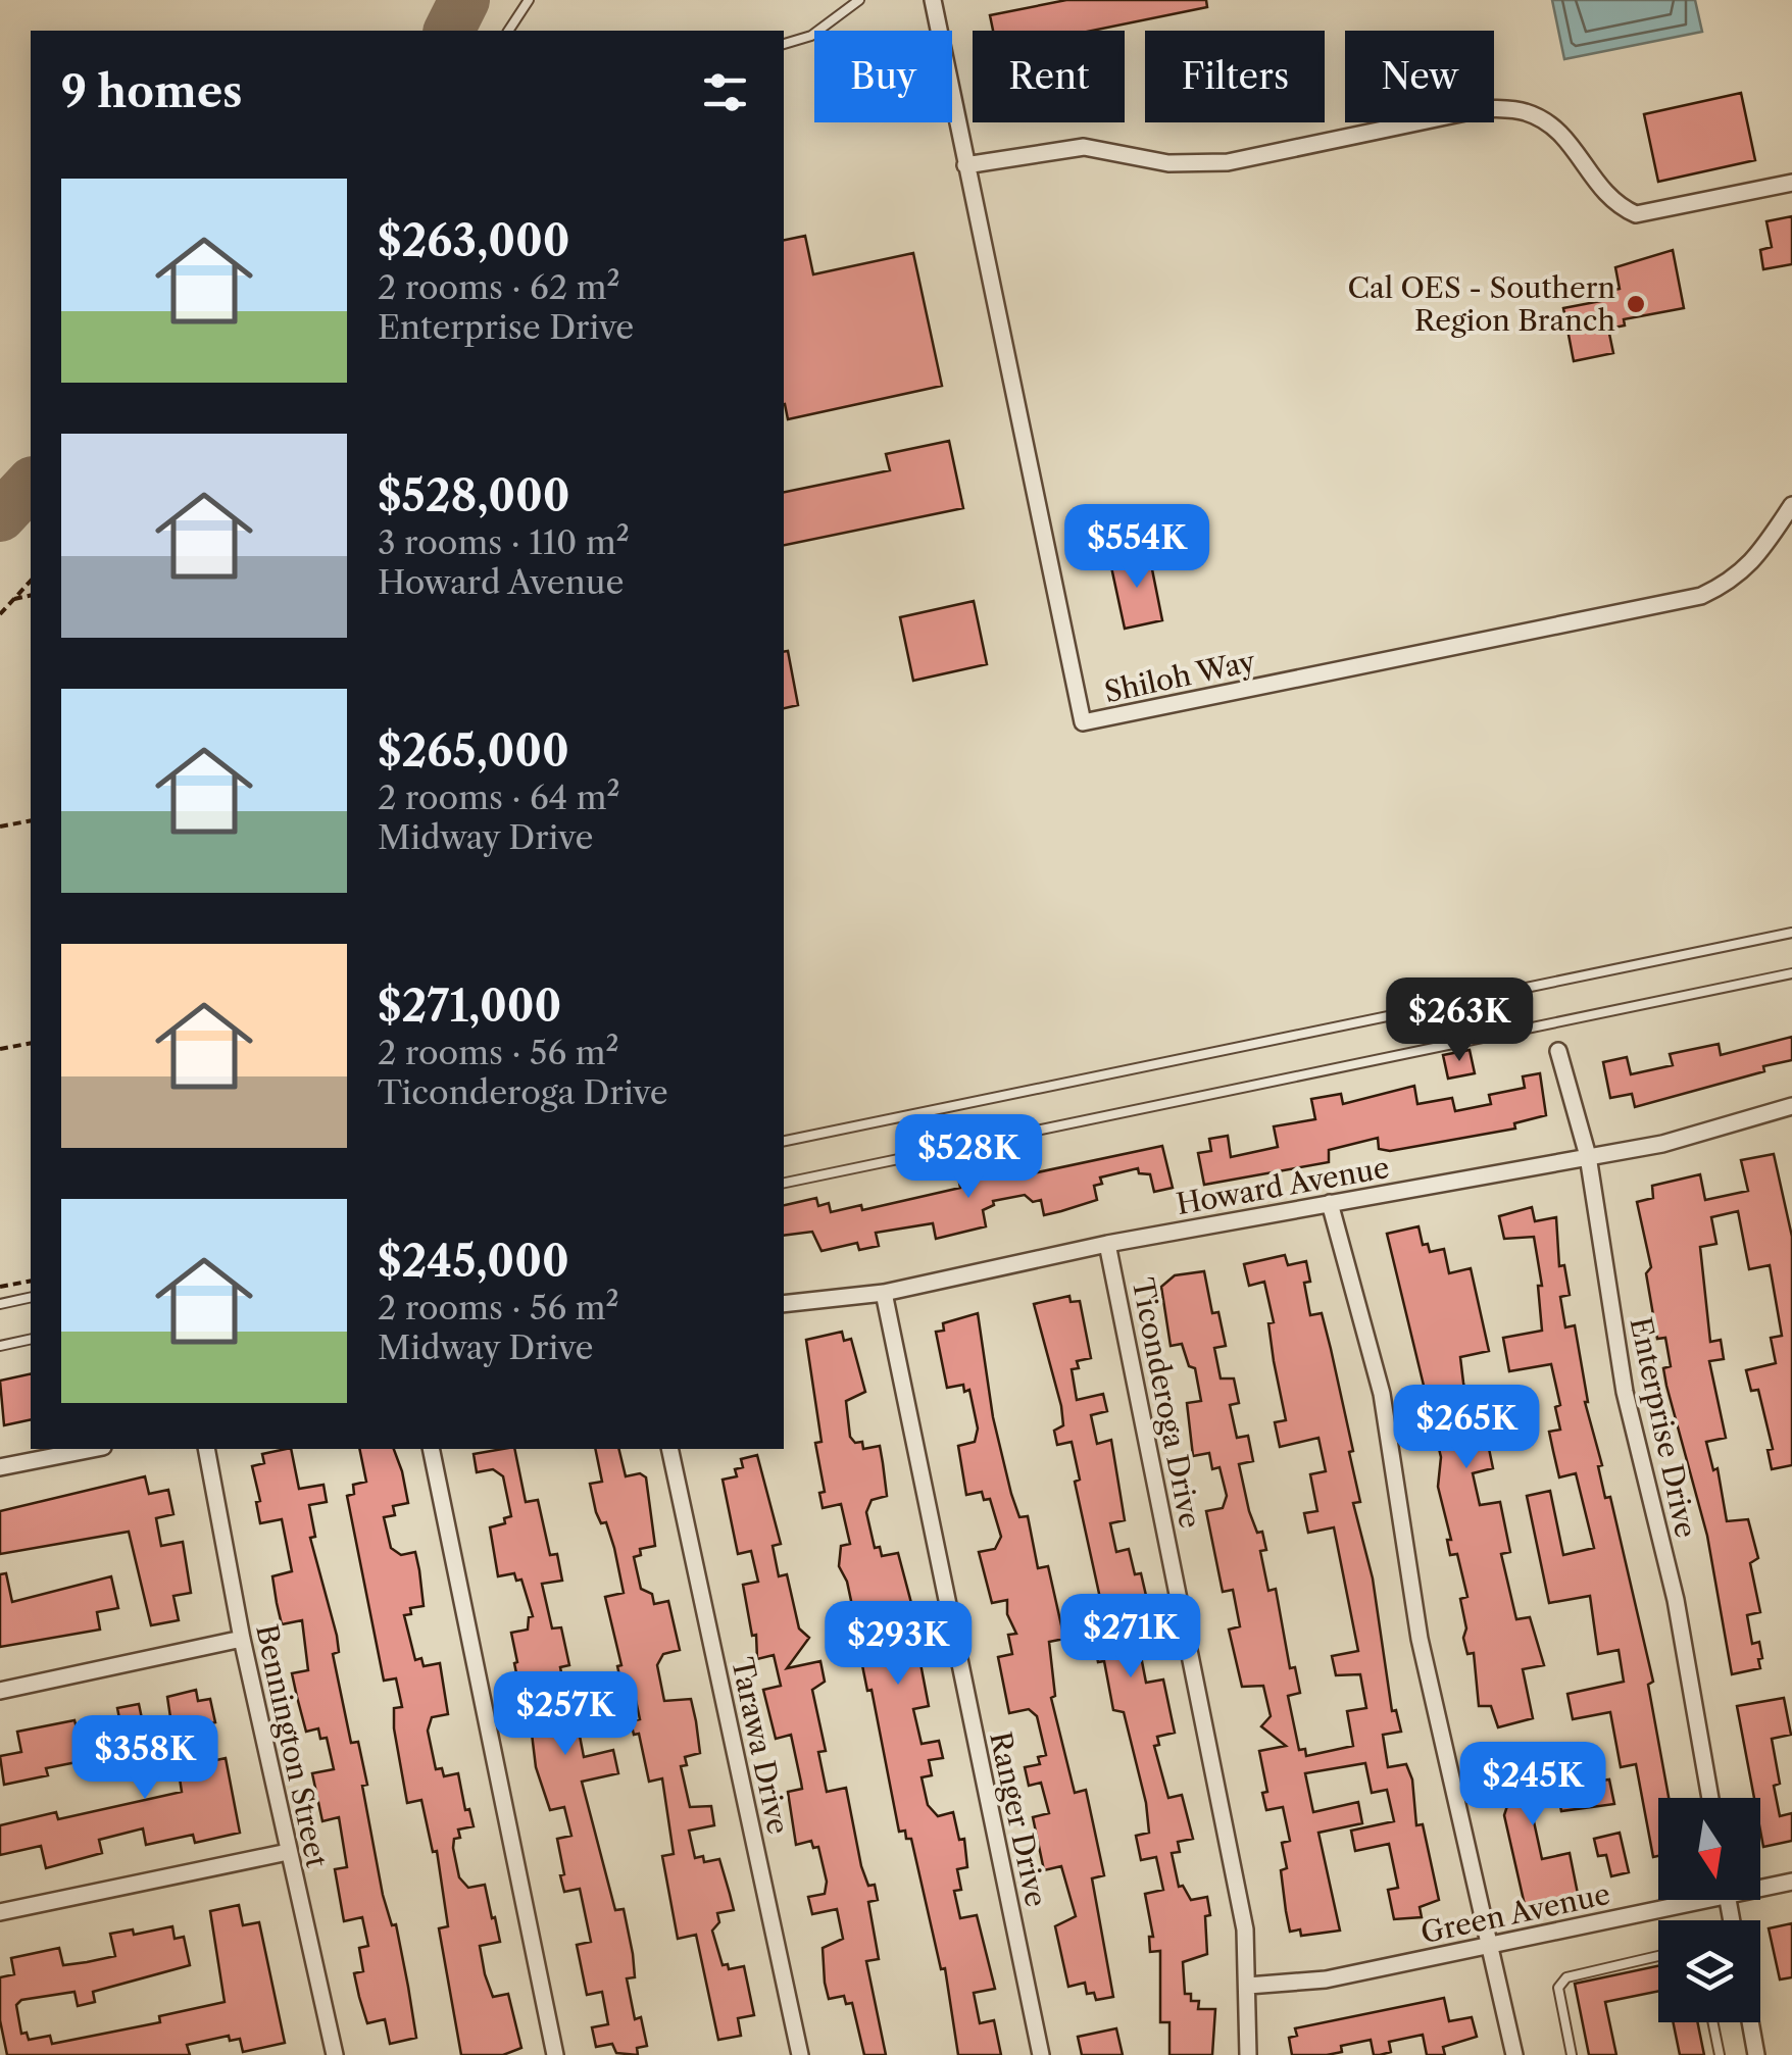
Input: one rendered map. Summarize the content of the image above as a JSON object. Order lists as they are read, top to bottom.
{
  "streets": {
    "street": [
      "Shiloh Way",
      "Howard Avenue",
      "Ticonderoga Drive",
      "Enterprise Drive",
      "Bennington Street",
      "Tarawa Drive",
      "Ranger Drive",
      "Green Avenue"
    ]
  },
  "crossings": [
    ["Howard Avenue", "Ticonderoga Drive"],
    ["Howard Avenue", "Enterprise Drive"],
    ["Howard Avenue", "Ranger Drive"],
    ["Ticonderoga Drive", "Green Avenue"]
  ],
  "places": ["Cal OES - Southern Region Branch"],
  "north": "bottom",
  "page": {
    "chip": [
      "Buy",
      "Rent",
      "Filters",
      "New"
    ],
    "heading": "9 homes",
    "list": [
      {
        "name": "$263,000",
        "note": "2 rooms · 62 m² · Enterprise Drive"
      },
      {
        "name": "$528,000",
        "note": "3 rooms · 110 m² · Howard Avenue"
      },
      {
        "name": "$265,000",
        "note": "2 rooms · 64 m² · Midway Drive"
      },
      {
        "name": "$271,000",
        "note": "2 rooms · 56 m² · Ticonderoga Drive"
      },
      {
        "name": "$245,000",
        "note": "2 rooms · 56 m² · Midway Drive"
      }
    ],
    "price": [
      "$554K",
      "$263K",
      "$528K",
      "$265K",
      "$271K",
      "$293K",
      "$257K",
      "$358K",
      "$245K"
    ]
  }
}
